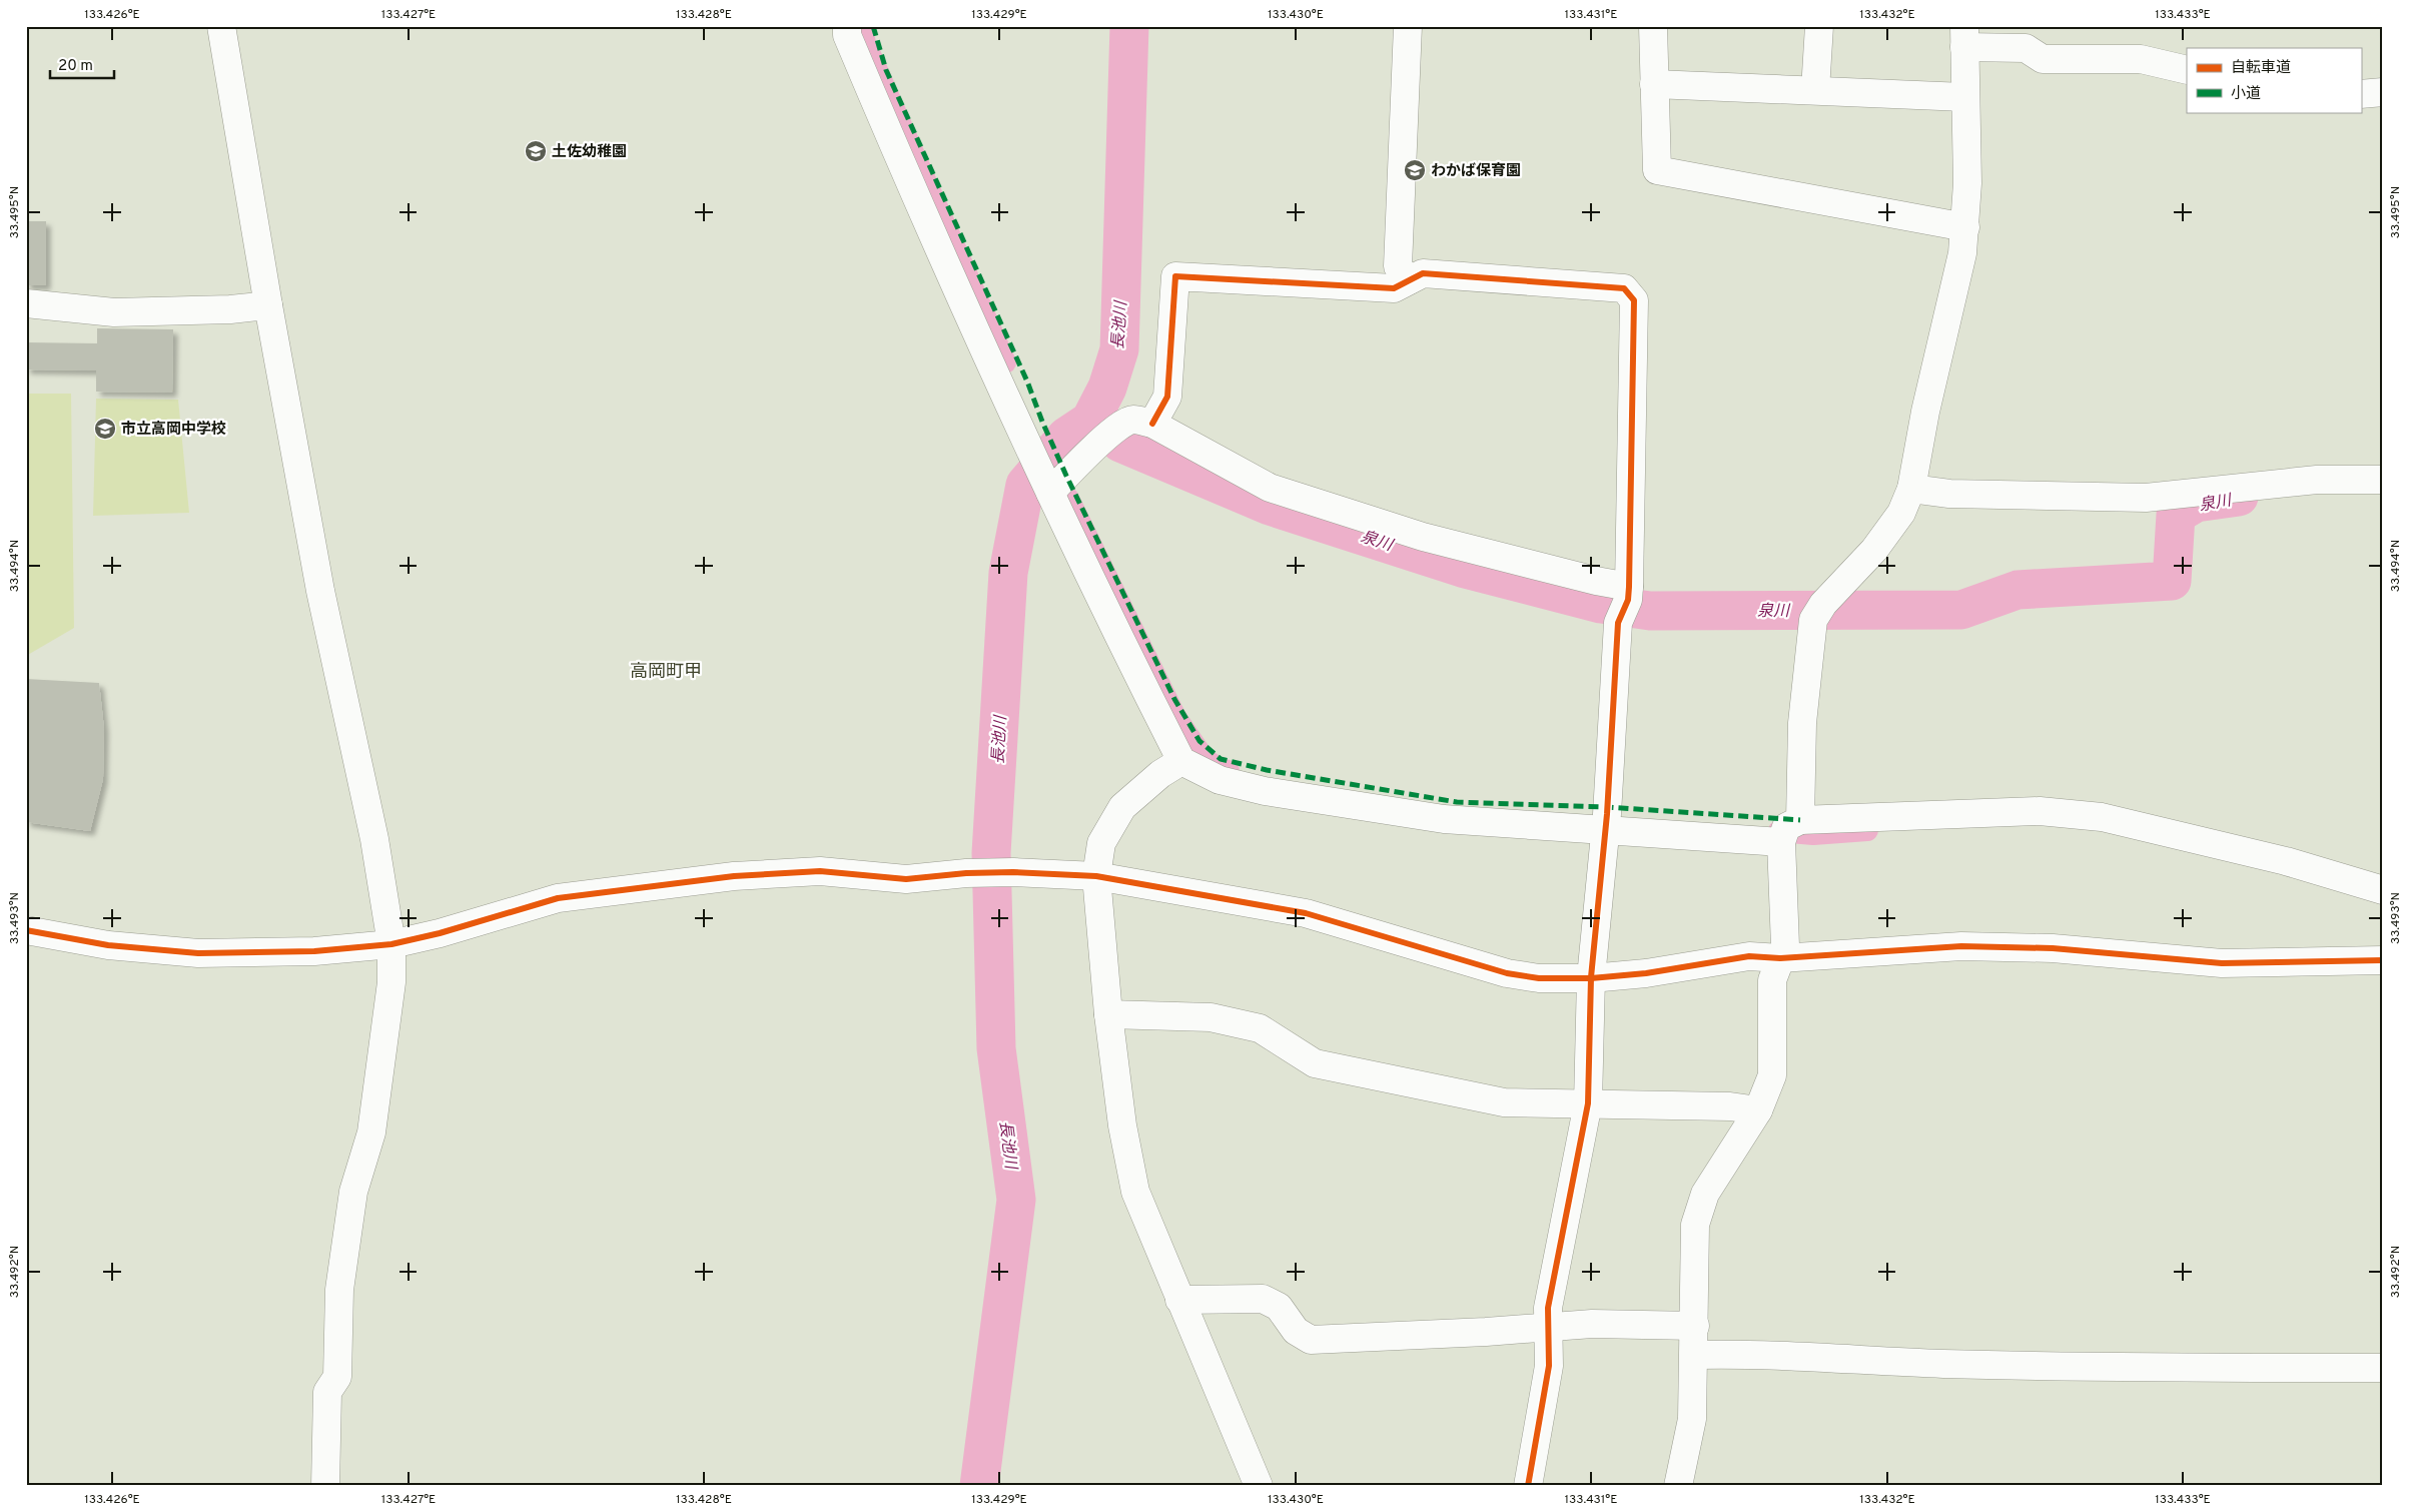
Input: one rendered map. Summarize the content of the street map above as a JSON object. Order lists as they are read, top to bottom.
{
  "districts": ["高岡町甲"],
  "water": ["長池川", "泉川"],
  "places": {
    "school or university": ["土佐幼稚園", "わかば保育園", "市立高岡中学校"]
  },
  "legend": ["自転車道", "小道"],
  "scale_bar": "20 m",
  "coordinates": [
    "133.426°E",
    "133.427°E",
    "133.428°E",
    "133.429°E",
    "133.430°E",
    "133.431°E",
    "133.432°E",
    "133.433°E",
    "33.495°N",
    "33.494°N",
    "33.493°N",
    "33.492°N"
  ]
}
